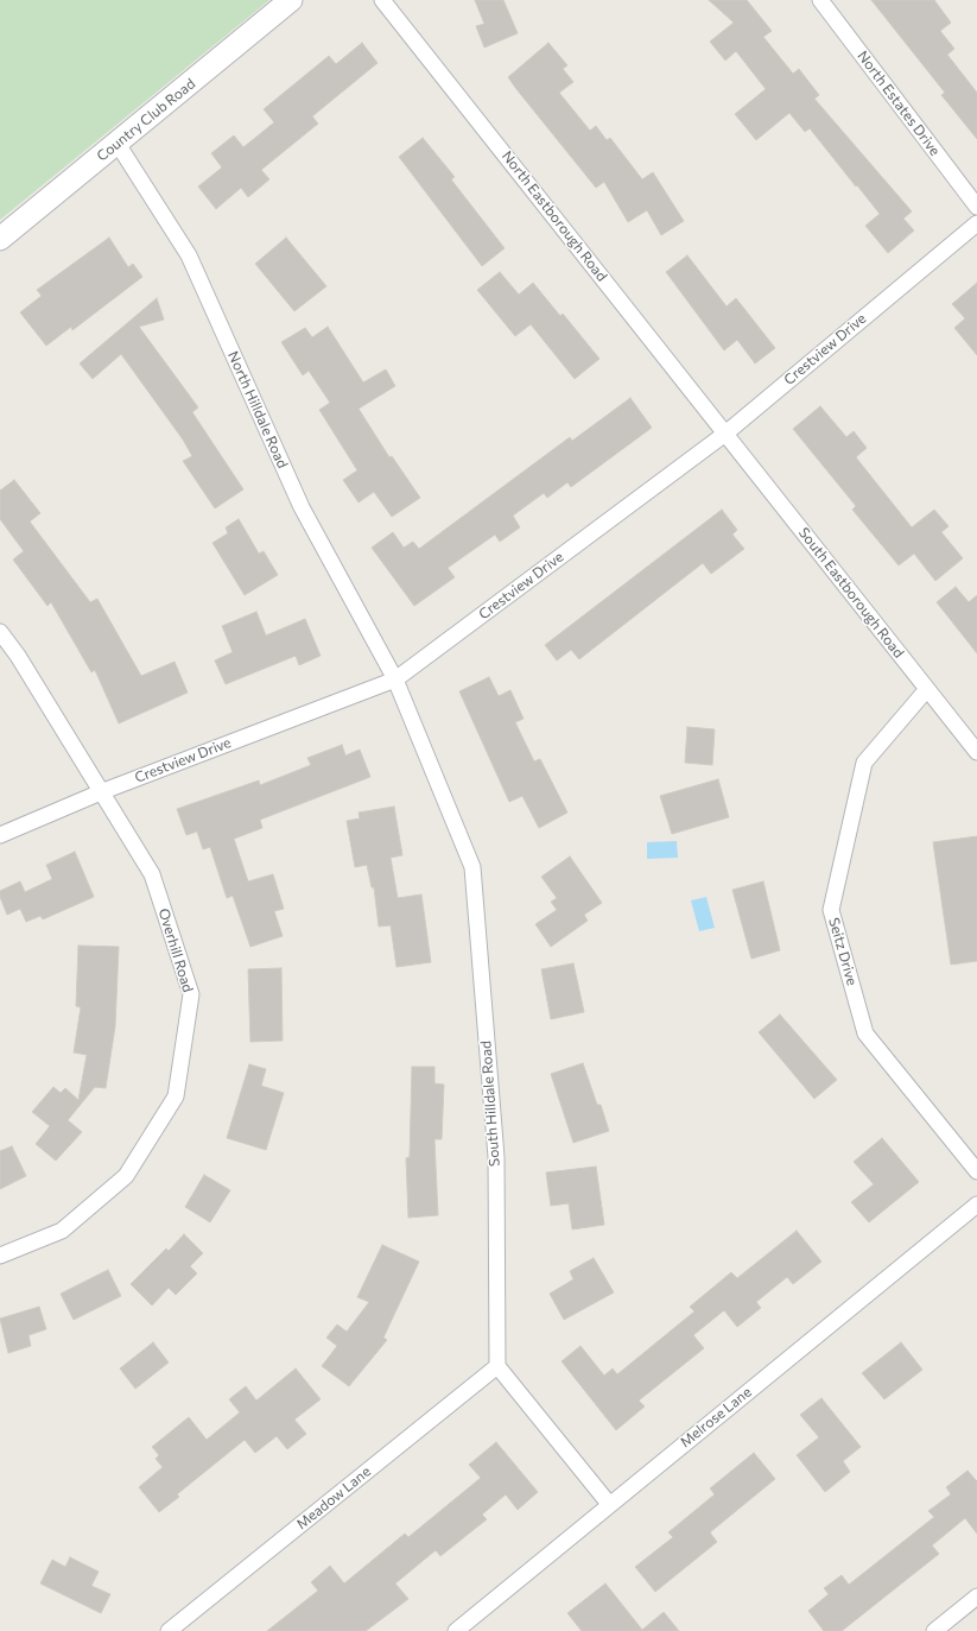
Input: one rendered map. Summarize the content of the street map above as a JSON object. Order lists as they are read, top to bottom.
{
  "streets": {
    "street": [
      "North Estates Drive",
      "Country Club Road",
      "North Eastborough Road",
      "Crestview Drive",
      "North Hilldale Road",
      "South Eastborough Road",
      "Overhill Road",
      "Seitz Drive",
      "South Hilldale Road",
      "Melrose Lane",
      "Meadow Lane"
    ]
  },
  "crossings": [
    ["Country Club Road", "North Hilldale Road"],
    ["North Eastborough Road", "Crestview Drive"],
    ["North Eastborough Road", "South Eastborough Road"],
    ["Crestview Drive", "North Hilldale Road"],
    ["Crestview Drive", "South Eastborough Road"],
    ["Crestview Drive", "Overhill Road"],
    ["Crestview Drive", "South Hilldale Road"],
    ["North Hilldale Road", "South Hilldale Road"],
    ["South Eastborough Road", "Seitz Drive"],
    ["South Hilldale Road", "Meadow Lane"]
  ]
}
